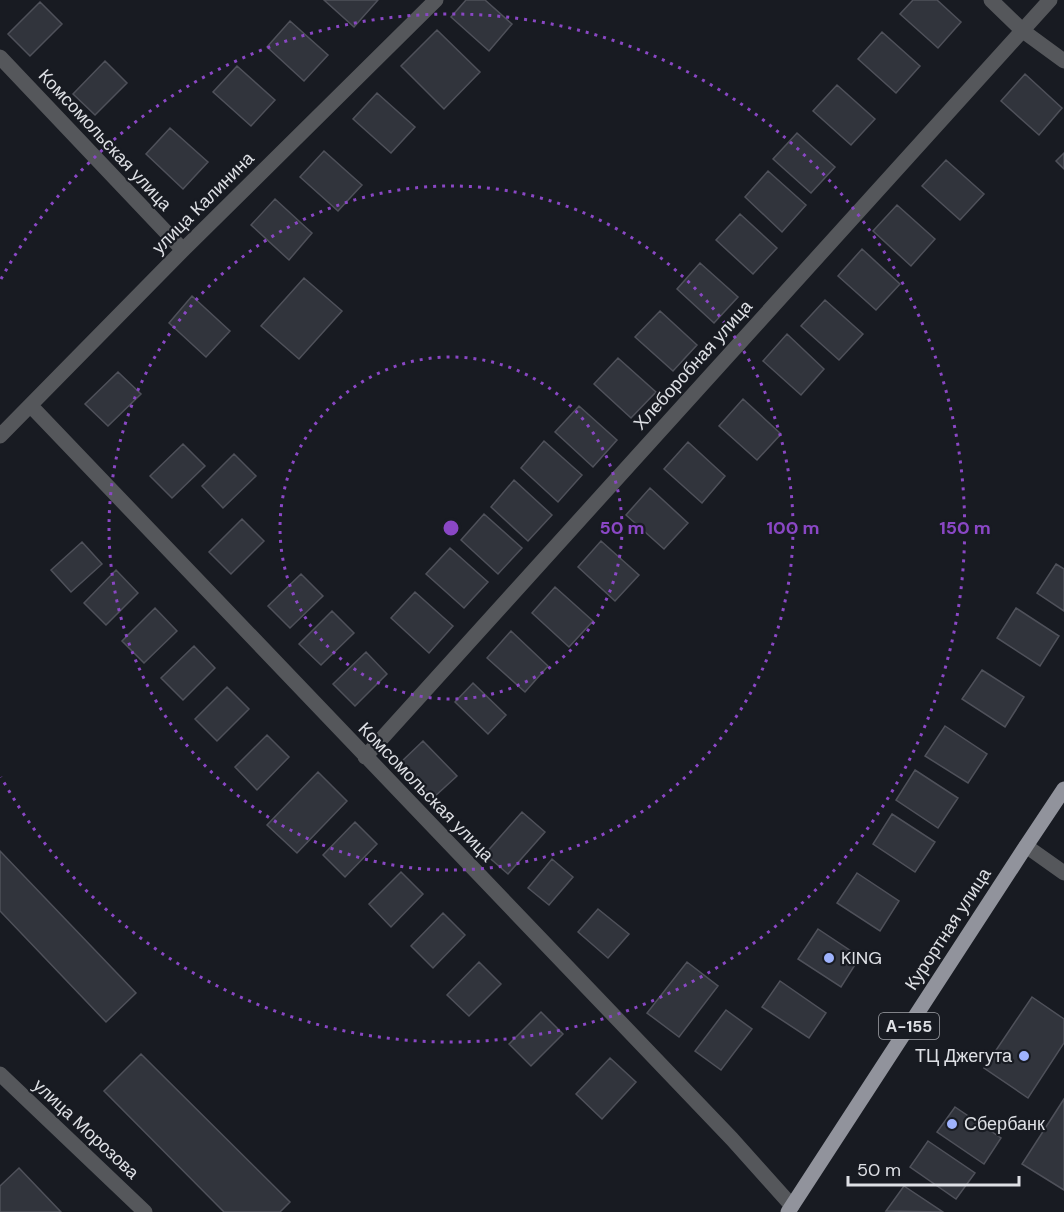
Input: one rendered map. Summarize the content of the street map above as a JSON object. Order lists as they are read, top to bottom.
{
  "streets": {
    "main road": ["Курортная улица", "А-155"],
    "street": [
      "Комсомольская улица",
      "улица Калинина",
      "Хлеборобная улица",
      "улица Морозова"
    ]
  },
  "crossings": [
    ["Комсомольская улица", "улица Калинина"],
    ["Комсомольская улица", "Хлеборобная улица"],
    ["Комсомольская улица", "Курортная улица"]
  ],
  "places": ["KING", "ТЦ Джегута", "Сбербанк"],
  "scale_bar": "50 m",
  "rings": ["50 m", "100 m", "150 m"]
}
